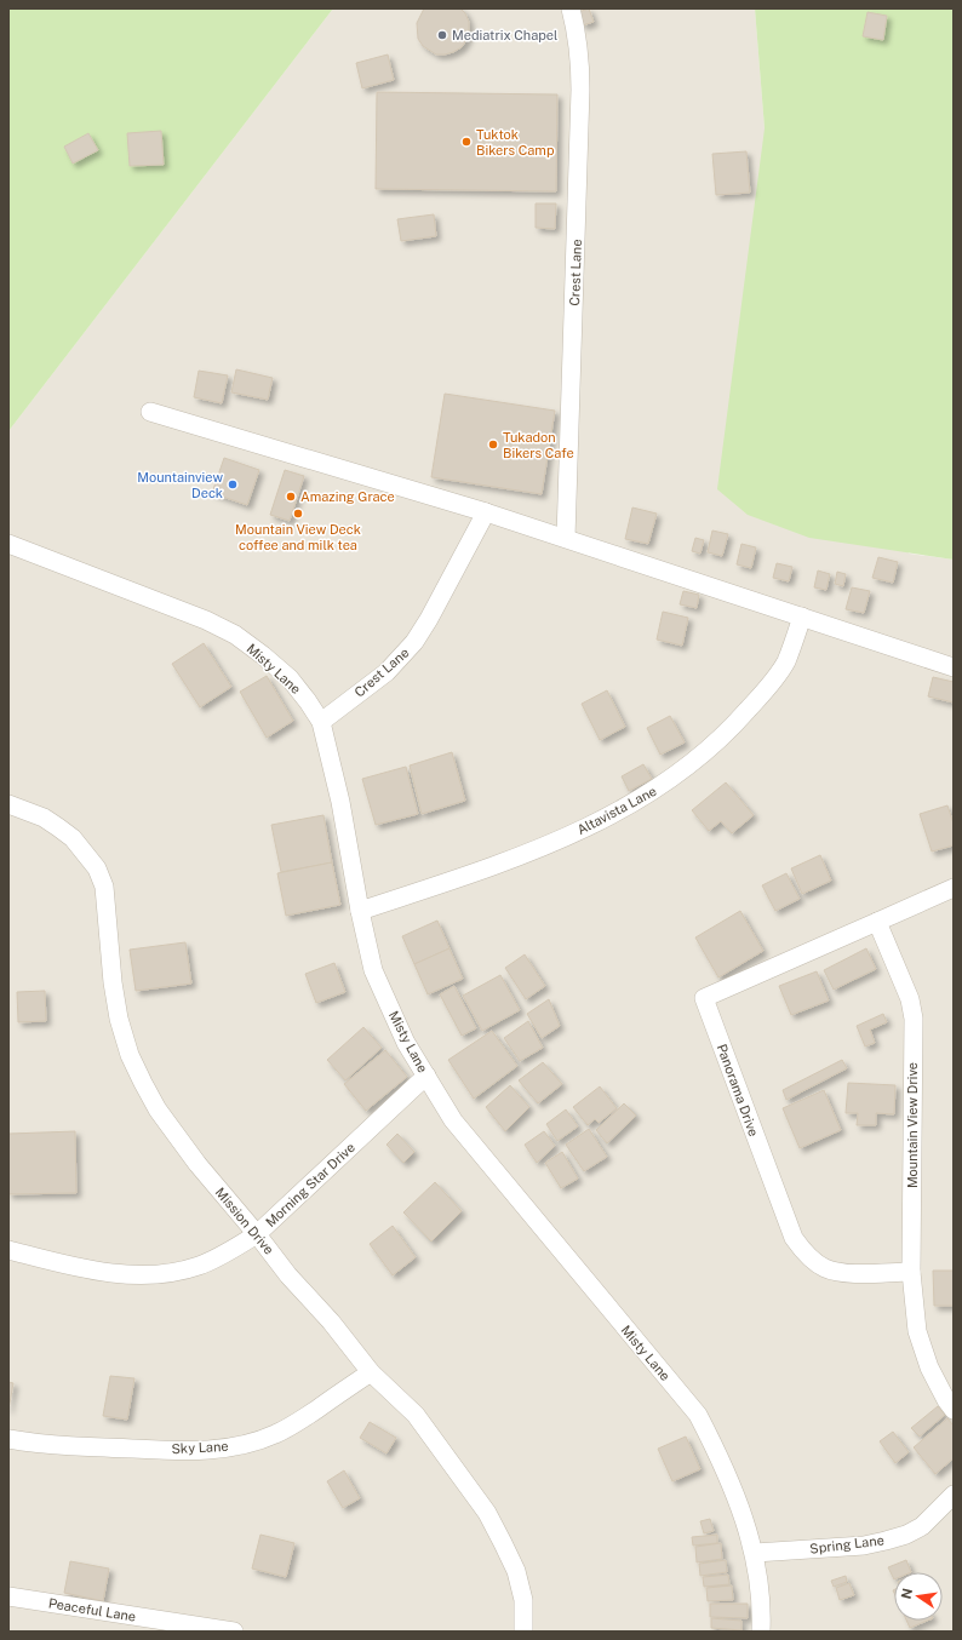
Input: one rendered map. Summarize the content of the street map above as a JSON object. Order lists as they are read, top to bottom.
{
  "streets": {
    "street": [
      "Crest Lane",
      "Misty Lane",
      "Altavista Lane",
      "Panorama Drive",
      "Mountain View Drive",
      "Morning Star Drive",
      "Mission Drive",
      "Sky Lane",
      "Spring Lane",
      "Peaceful Lane"
    ]
  },
  "crossings": [
    ["Crest Lane", "Misty Lane"],
    ["Misty Lane", "Altavista Lane"],
    ["Misty Lane", "Morning Star Drive"],
    ["Misty Lane", "Spring Lane"],
    ["Panorama Drive", "Mountain View Drive"],
    ["Morning Star Drive", "Mission Drive"],
    ["Mission Drive", "Sky Lane"]
  ],
  "places": [
    "Mediatrix Chapel",
    "Tuktok Bikers Camp",
    "Tukadon Bikers Cafe",
    "Mountainview Deck",
    "Amazing Grace",
    "Mountain View Deck coffee and milk tea"
  ],
  "north": "left"
}
